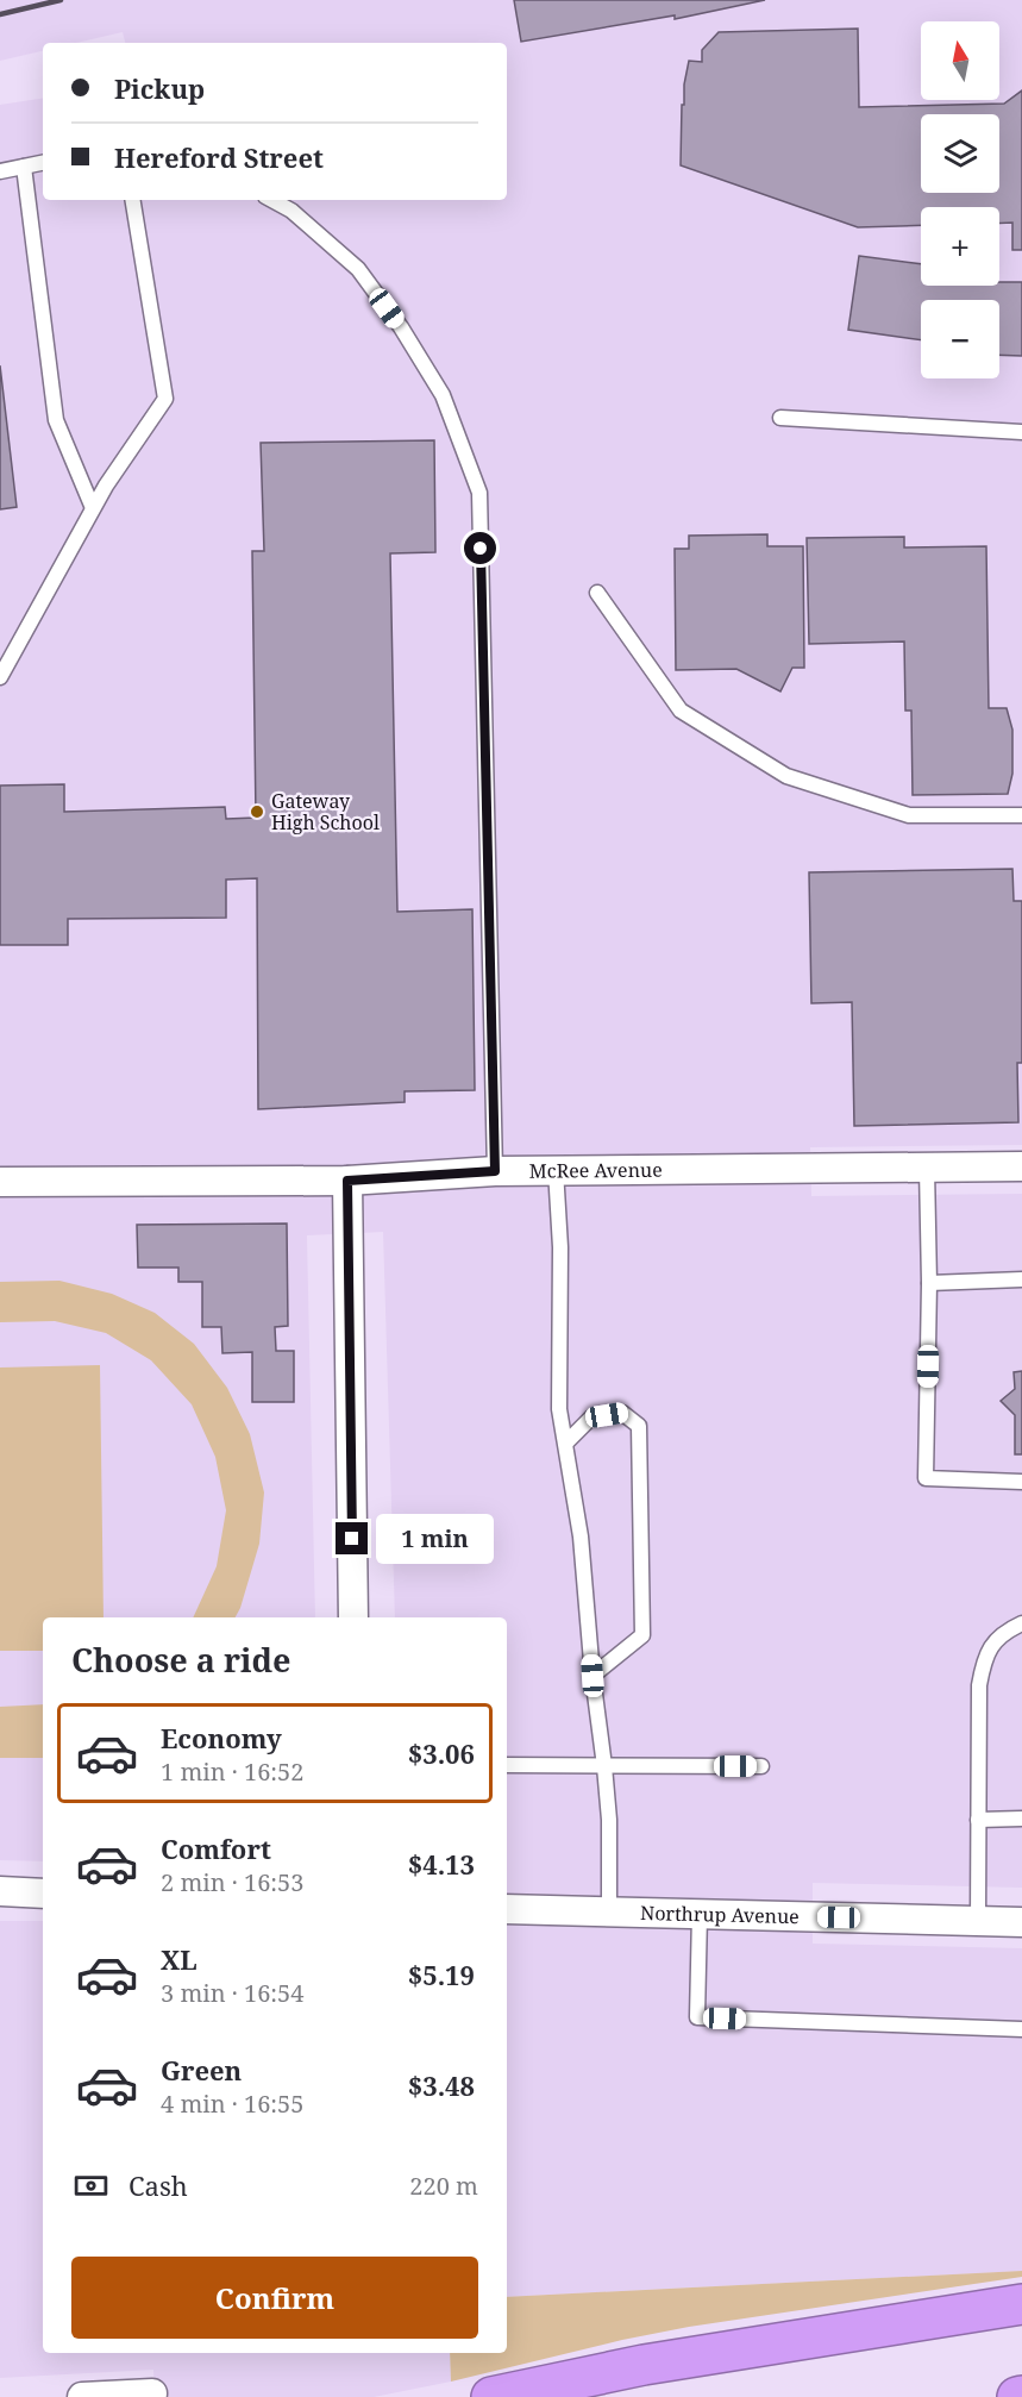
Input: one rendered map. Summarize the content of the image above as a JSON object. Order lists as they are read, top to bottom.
{
  "streets": {
    "street": ["McRee Avenue", "Northrup Avenue"]
  },
  "places": ["Gateway High School"],
  "north": "top",
  "page": {
    "map_buttons": ["+", "−"],
    "banner": ["Pickup", "Hereford Street"],
    "bubble": "1 min",
    "heading": "Choose a ride",
    "list": [
      {
        "name": "Economy",
        "note": "1 min · 16:52",
        "value": "$3.06"
      },
      {
        "name": "Comfort",
        "note": "2 min · 16:53",
        "value": "$4.13"
      },
      {
        "name": "XL",
        "note": "3 min · 16:54",
        "value": "$5.19"
      },
      {
        "name": "Green",
        "note": "4 min · 16:55",
        "value": "$3.48"
      }
    ],
    "pay": ["Cash", "220 m"],
    "buttons": "Confirm"
  }
}
